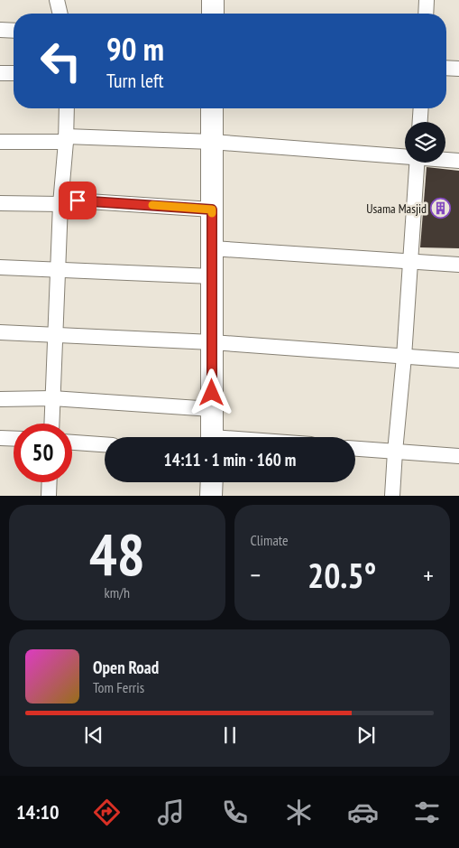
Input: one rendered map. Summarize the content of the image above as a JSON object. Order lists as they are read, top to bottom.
{
  "places": {
    "building": ["Usama Masjid"]
  },
  "page": {
    "turn": ["90 m", "Turn left"],
    "limit": "50",
    "trip": "14:11 · 1 min · 160 m",
    "tile": [
      ["48", "km/h"],
      "Climate"
    ],
    "heat": ["−", "20.5°", "+"],
    "song": ["Open Road", "Tom Ferris"],
    "tabs": "14:10"
  }
}
